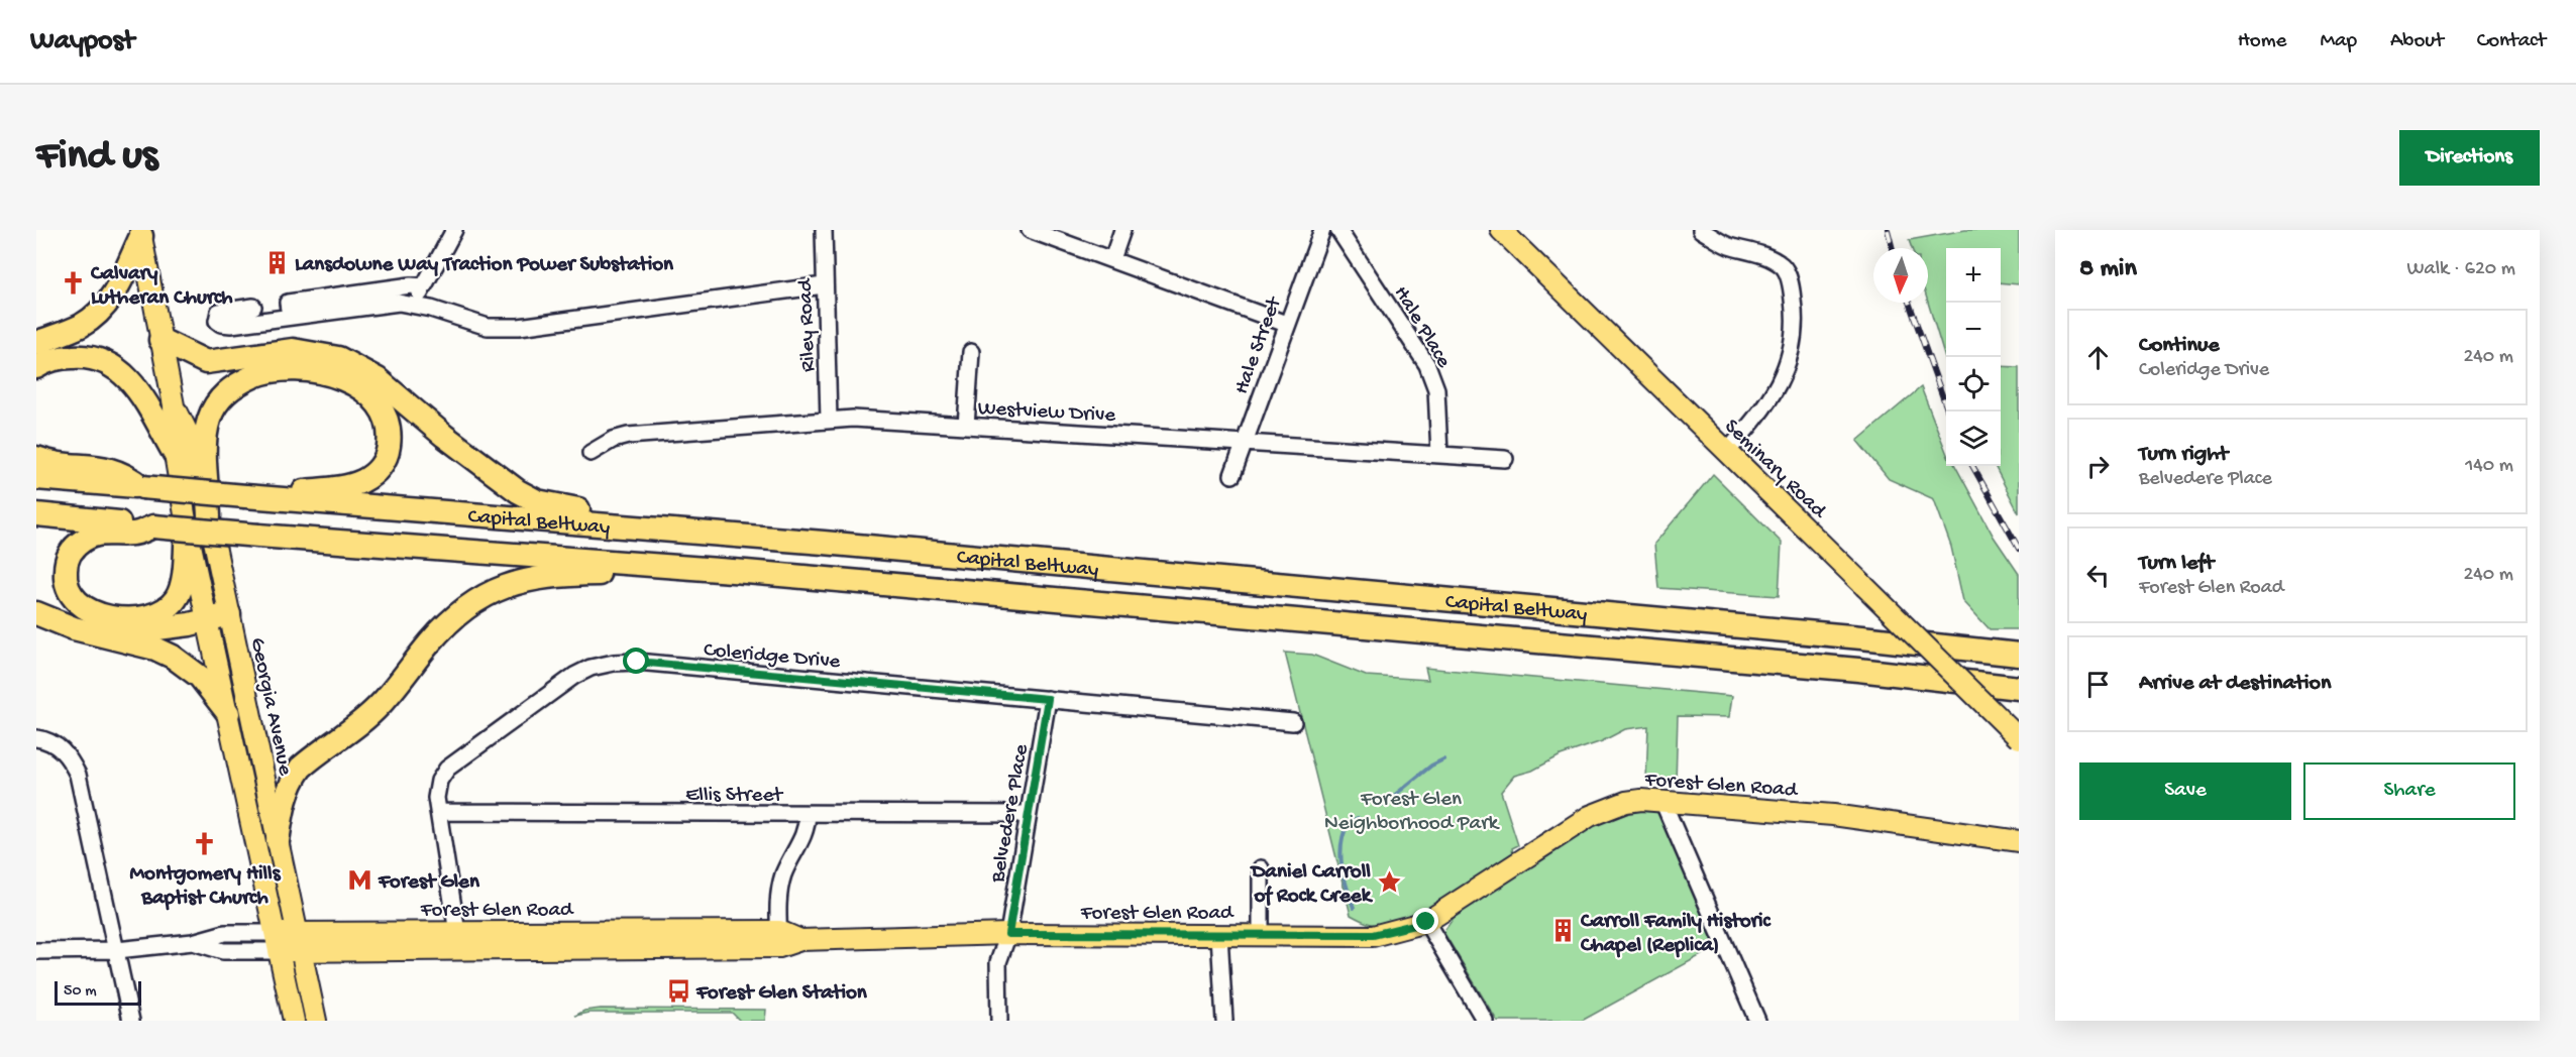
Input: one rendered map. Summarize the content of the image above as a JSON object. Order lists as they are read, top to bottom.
{
  "streets": {
    "highway": ["Capital Beltway"],
    "main road": ["Seminary Road", "Georgia Avenue", "Forest Glen Road"],
    "street": [
      "Riley Road",
      "Hale Place",
      "Hale Street",
      "Westview Drive",
      "Coleridge Drive",
      "Ellis Street",
      "Belvedere Place"
    ]
  },
  "crossings": [
    ["Riley Road", "Westview Drive"],
    ["Hale Place", "Westview Drive"],
    ["Hale Street", "Westview Drive"],
    ["Coleridge Drive", "Forest Glen Road"],
    ["Coleridge Drive", "Ellis Street"],
    ["Coleridge Drive", "Belvedere Place"],
    ["Georgia Avenue", "Forest Glen Road"],
    ["Forest Glen Road", "Belvedere Place"],
    ["Ellis Street", "Belvedere Place"]
  ],
  "parks": ["Forest Glen Neighborhood Park"],
  "places": {
    "building": ["Lansdowne Way Traction Power Substation", "Carroll Family Historic Chapel (Replica)"],
    "church": ["Calvary Lutheran Church", "Montgomery Hills Baptist Church"],
    "metro station": ["Forest Glen"],
    "place": ["Daniel Carroll of Rock Creek"],
    "bus stop": ["Forest Glen Station"]
  },
  "scale_bar": "50 m",
  "north": "bottom",
  "page": {
    "header": "Waypost",
    "nav": [
      "Home",
      "Map",
      "About",
      "Contact"
    ],
    "buttons": [
      "Directions",
      ["Save", "Share"]
    ],
    "title": "Find us",
    "heading": ["8 min", "Walk · 620 m"],
    "map_buttons": ["+", "−"],
    "list": [
      ["Continue", "Coleridge Drive", "240 m"],
      ["Turn right", "Belvedere Place", "140 m"],
      ["Turn left", "Forest Glen Road", "240 m"],
      "Arrive at destination"
    ],
    "scale": "50 m"
  }
}
